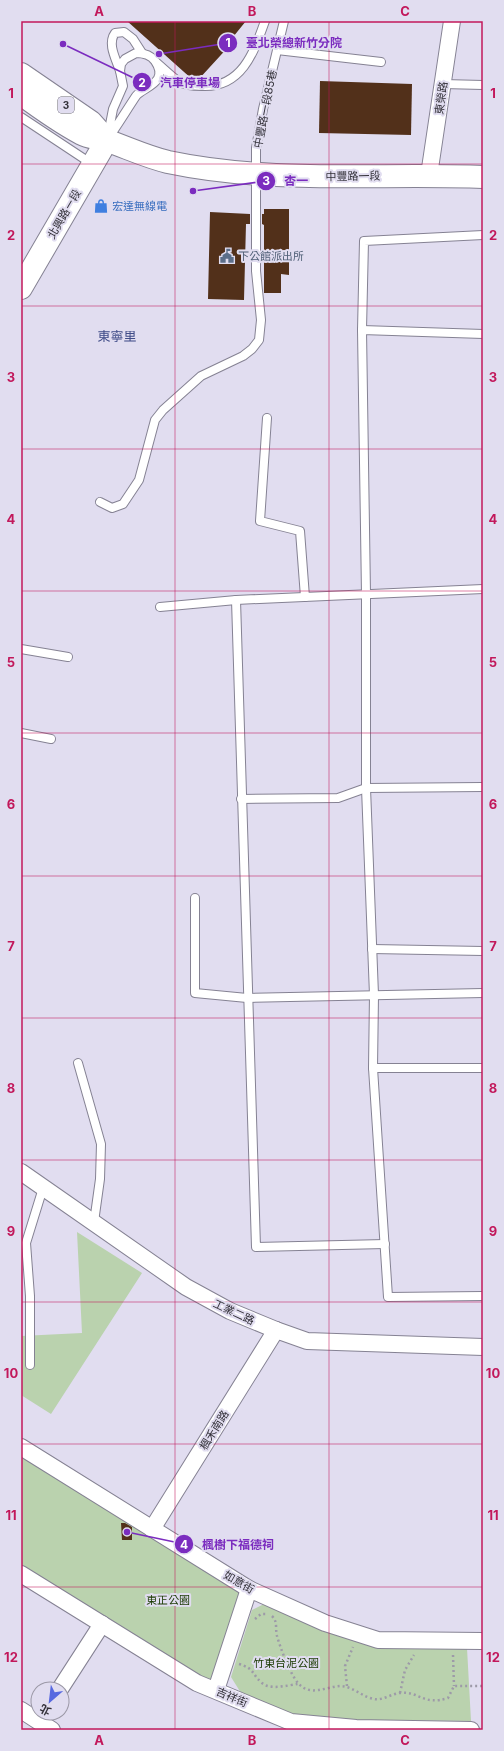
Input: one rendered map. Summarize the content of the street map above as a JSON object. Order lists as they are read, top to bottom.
{
  "streets": {
    "main road": ["3", "中豐路一段", "北興路ㄧ段"],
    "street": [
      "東榮路",
      "工業二路",
      "楓禾南路",
      "如意街",
      "吉祥街"
    ],
    "lane": ["中豐路一段85巷"]
  },
  "crossings": [
    ["東榮路", "中豐路一段"],
    ["中豐路一段85巷", "中豐路一段"],
    ["中豐路一段", "北興路ㄧ段"],
    ["工業二路", "楓禾南路"],
    ["楓禾南路", "如意街"]
  ],
  "districts": ["東寧里"],
  "parks": ["東正公園", "竹東台泥公園"],
  "places": {
    "other": [
      "汽車停車場",
      "臺北榮總新竹分院",
      "杏一",
      "楓樹下福德祠"
    ],
    "shop": ["宏達無線電"],
    "public building": ["下公館派出所"]
  },
  "north": "bottom left",
  "grid": {
    "columns": ["A", "B", "C"],
    "rows": [
      "1",
      "2",
      "3",
      "4",
      "5",
      "6",
      "7",
      "8",
      "9",
      "10",
      "11",
      "12"
    ]
  }
}
